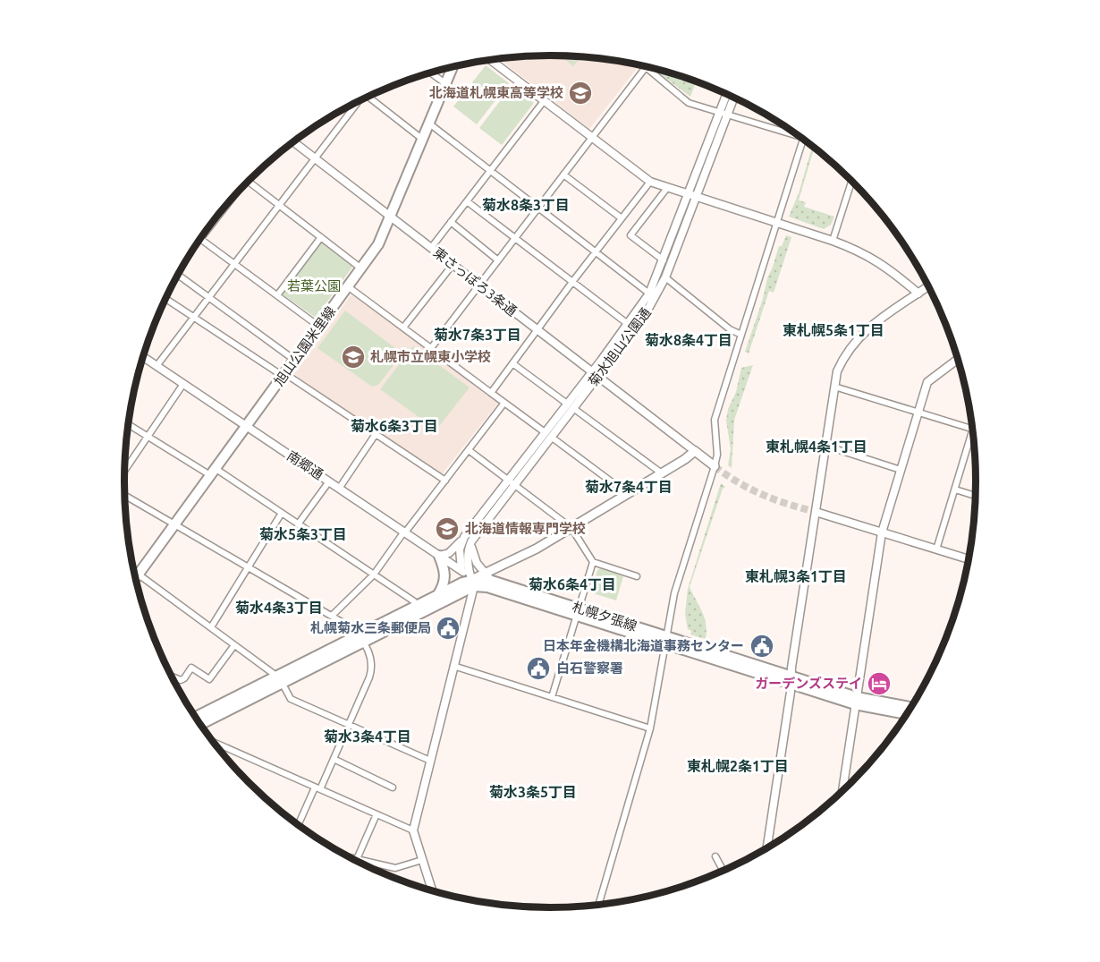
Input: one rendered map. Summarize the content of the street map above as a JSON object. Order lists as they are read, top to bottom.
{
  "streets": {
    "main road": ["東さっぽろ3条通", "旭山公園米里線", "札幌夕張線"],
    "street": ["菊水旭山公園通", "南郷通"]
  },
  "crossings": [
    ["東さっぽろ3条通", "旭山公園米里線"],
    ["東さっぽろ3条通", "菊水旭山公園通"],
    ["旭山公園米里線", "南郷通"],
    ["菊水旭山公園通", "南郷通"],
    ["南郷通", "札幌夕張線"]
  ],
  "districts": [
    "菊水8条3丁目",
    "東札幌5条1丁目",
    "菊水7条3丁目",
    "菊水8条4丁目",
    "菊水6条3丁目",
    "東札幌4条1丁目",
    "菊水7条4丁目",
    "菊水5条3丁目",
    "東札幌3条1丁目",
    "菊水6条4丁目",
    "菊水4条3丁目",
    "菊水3条4丁目",
    "東札幌2条1丁目",
    "菊水3条5丁目"
  ],
  "parks": ["若葉公園"],
  "places": {
    "school or university": ["北海道札幌東高等学校", "札幌市立幌東小学校", "北海道情報専門学校"],
    "public building": ["札幌菊水三条郵便局", "日本年金機構北海道事務センター", "白石警察署"],
    "hotel": ["ガーデンズステイ"]
  }
}
